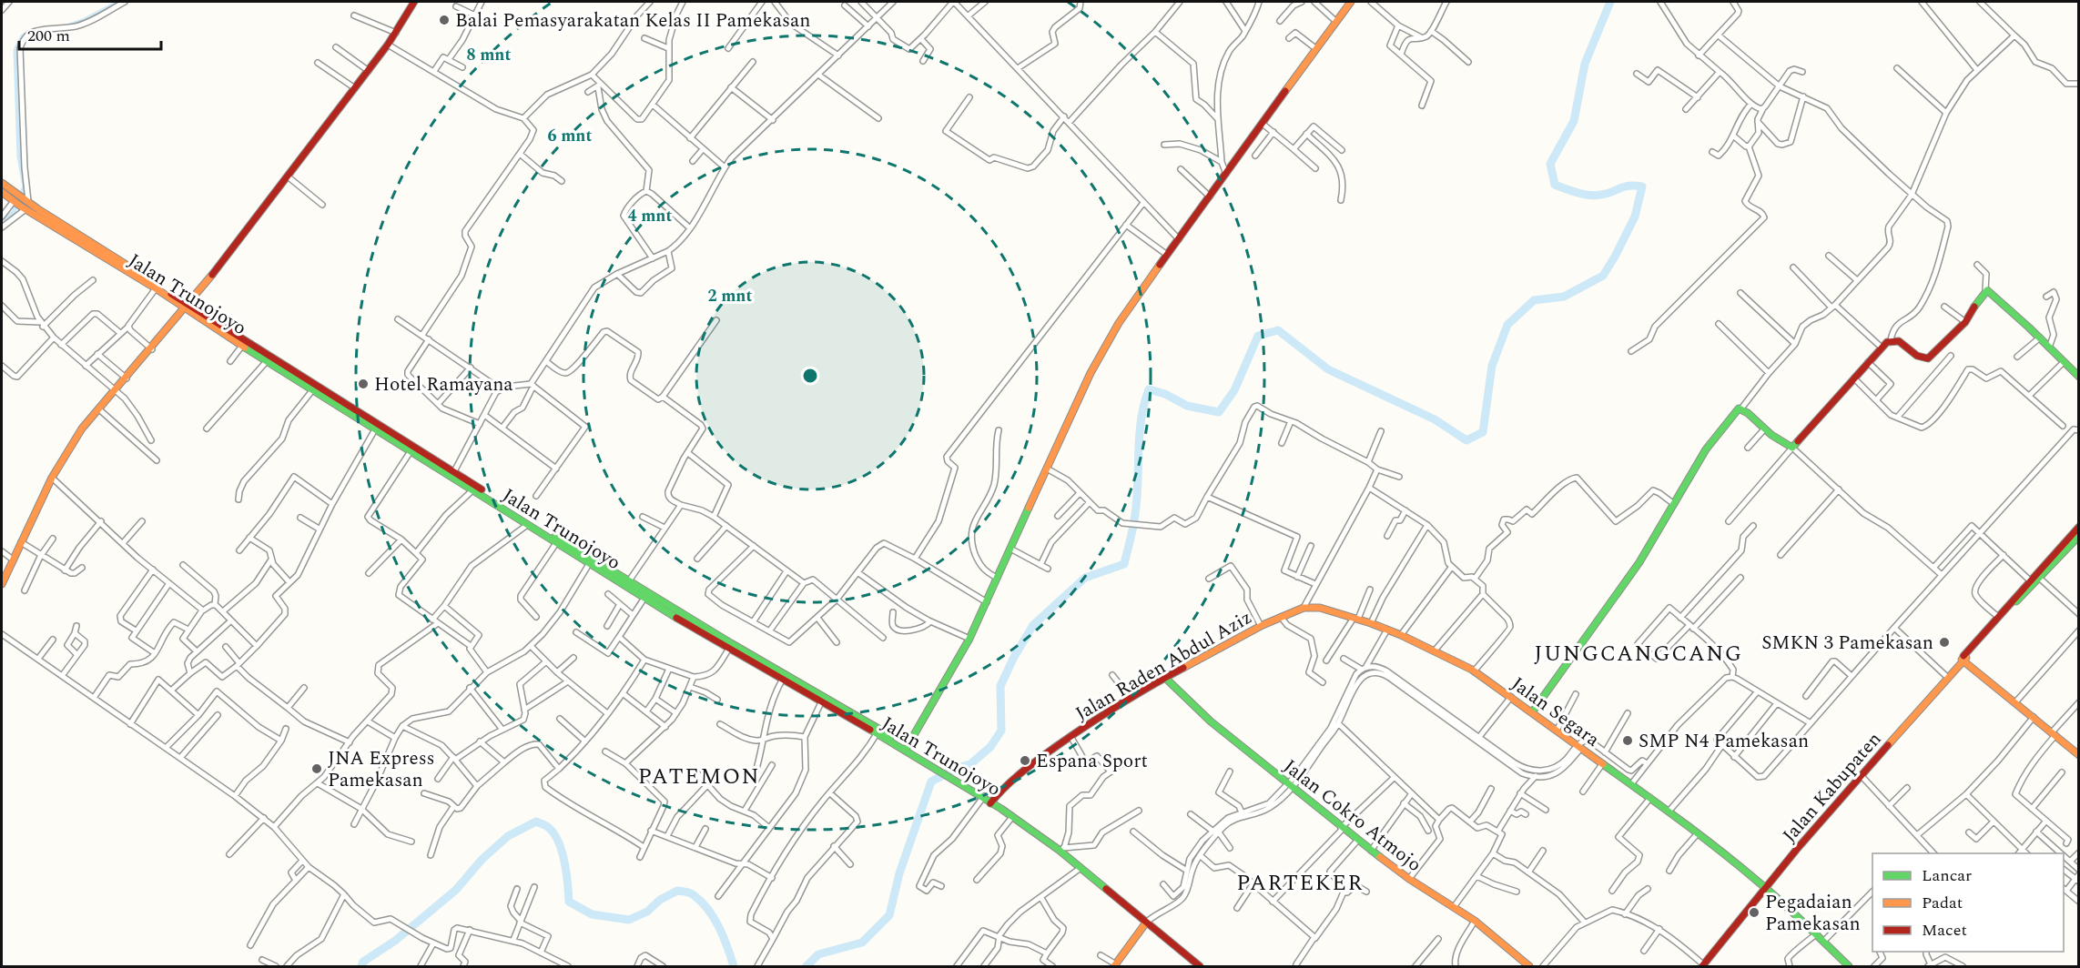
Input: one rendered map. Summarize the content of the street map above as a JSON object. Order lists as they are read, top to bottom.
{
  "streets": {
    "main road": [
      "Jalan Trunojoyo",
      "Jalan Raden Abdul Aziz",
      "Jalan Segara",
      "Jalan Kabupaten",
      "Jalan Cokro Atmojo"
    ]
  },
  "crossings": [
    ["Jalan Trunojoyo", "Jalan Raden Abdul Aziz"],
    ["Jalan Raden Abdul Aziz", "Jalan Segara"],
    ["Jalan Raden Abdul Aziz", "Jalan Cokro Atmojo"],
    ["Jalan Segara", "Jalan Kabupaten"]
  ],
  "districts": ["JUNGCANGCANG", "PATEMON", "PARTEKER"],
  "places": [
    "Balai Pemasyarakatan Kelas II Pamekasan",
    "Hotel Ramayana",
    "SMKN 3 Pamekasan",
    "SMP N4 Pamekasan",
    "Espana Sport",
    "JNA Express Pamekasan",
    "Pegadaian Pamekasan"
  ],
  "legend": ["Lancar", "Padat", "Macet"],
  "scale_bar": "200 m",
  "rings": [
    "8 mnt",
    "6 mnt",
    "4 mnt",
    "2 mnt"
  ]
}
